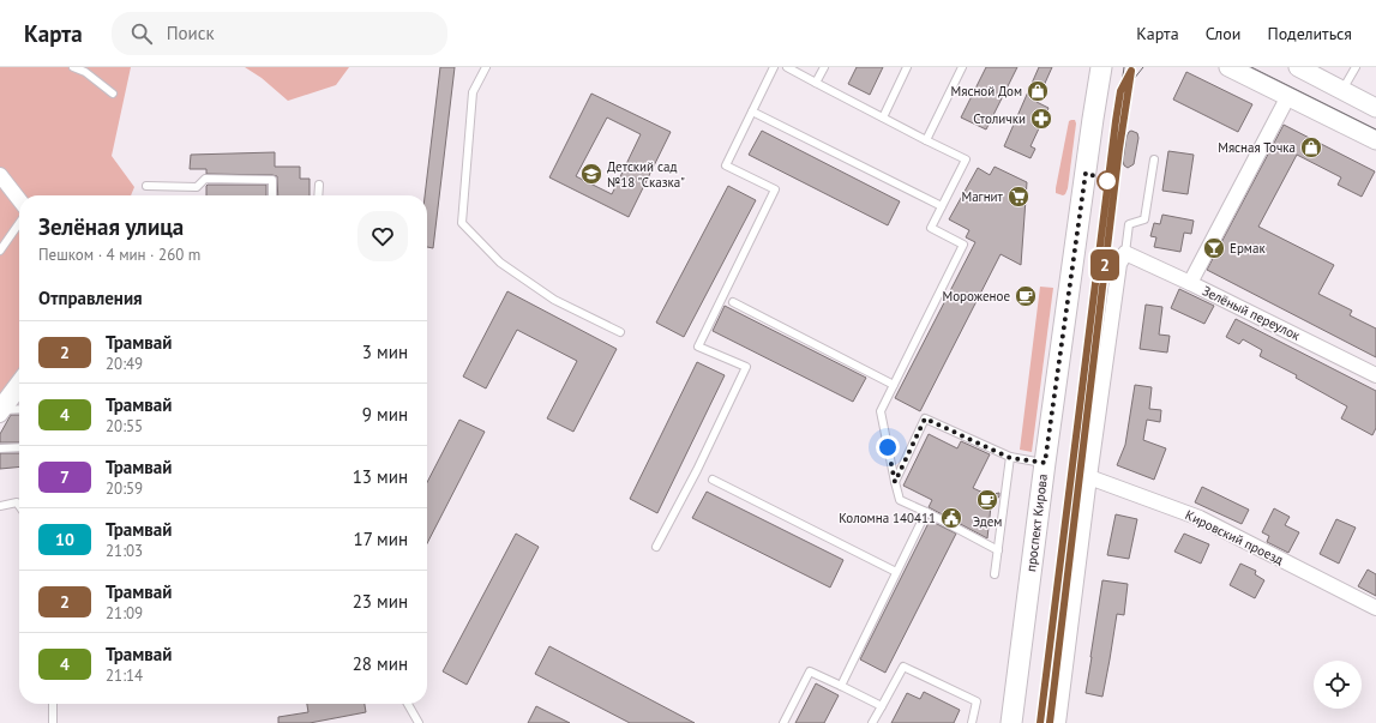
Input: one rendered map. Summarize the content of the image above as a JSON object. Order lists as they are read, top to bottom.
{
  "streets": {
    "main road": ["проспект Кирова"],
    "street": ["Зелёный переулок", "Кировский проезд"]
  },
  "places": {
    "shop": ["Мясной Дом", "Мясная Точка"],
    "pharmacy": ["Столички"],
    "school or university": ["Детский сад №18 \"Сказка\""],
    "supermarket": ["Магнит"],
    "bar": ["Ермак"],
    "cafe": ["Мороженое", "Эдем"],
    "public building": ["Коломна 140411"]
  },
  "lines": ["tram line 2"],
  "page": {
    "header": "Карта",
    "search": "Поиск",
    "nav": ["Карта", "Слои", "Поделиться"],
    "on_map": "2",
    "heading": [
      ["Зелёная улица", "Пешком · 4 мин · 260 m"],
      "Отправления"
    ],
    "list": [
      {
        "mark": "2",
        "name": "Трамвай",
        "note": "20:49",
        "value": "3 мин"
      },
      {
        "mark": "4",
        "name": "Трамвай",
        "note": "20:55",
        "value": "9 мин"
      },
      {
        "mark": "7",
        "name": "Трамвай",
        "note": "20:59",
        "value": "13 мин"
      },
      {
        "mark": "10",
        "name": "Трамвай",
        "note": "21:03",
        "value": "17 мин"
      },
      {
        "mark": "2",
        "name": "Трамвай",
        "note": "21:09",
        "value": "23 мин"
      },
      {
        "mark": "4",
        "name": "Трамвай",
        "note": "21:14",
        "value": "28 мин"
      }
    ]
  }
}
